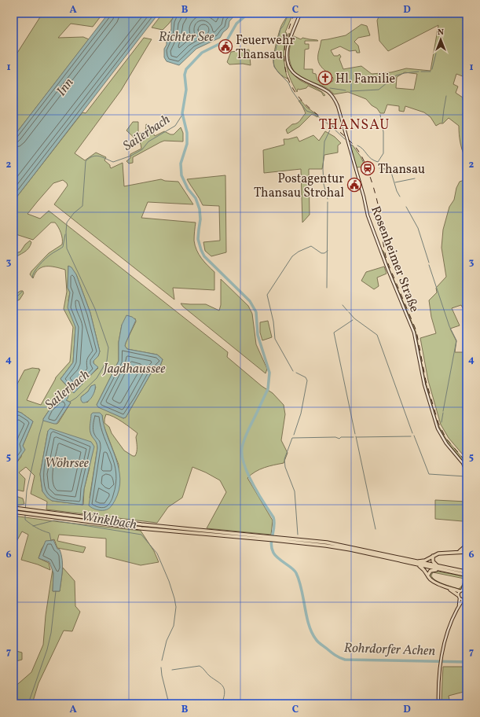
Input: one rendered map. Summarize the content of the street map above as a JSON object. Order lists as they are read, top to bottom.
{
  "streets": {
    "main road": ["Rosenheimer Straße"]
  },
  "districts": ["THANSAU"],
  "water": [
    "Richter See",
    "Inn",
    "Sailerbach",
    "Jagdhaussee",
    "Wöhrsee",
    "Winklbach",
    "Rohrdorfer Achen"
  ],
  "places": {
    "public building": ["Feuerwehr Thansau", "Postagentur Thansau Strohal"],
    "church": ["Hl. Familie"],
    "station": ["Thansau"]
  },
  "north": "top",
  "grid": {
    "columns": [
      "A",
      "B",
      "C",
      "D"
    ],
    "rows": [
      "1",
      "2",
      "3",
      "4",
      "5",
      "6",
      "7"
    ]
  }
}
